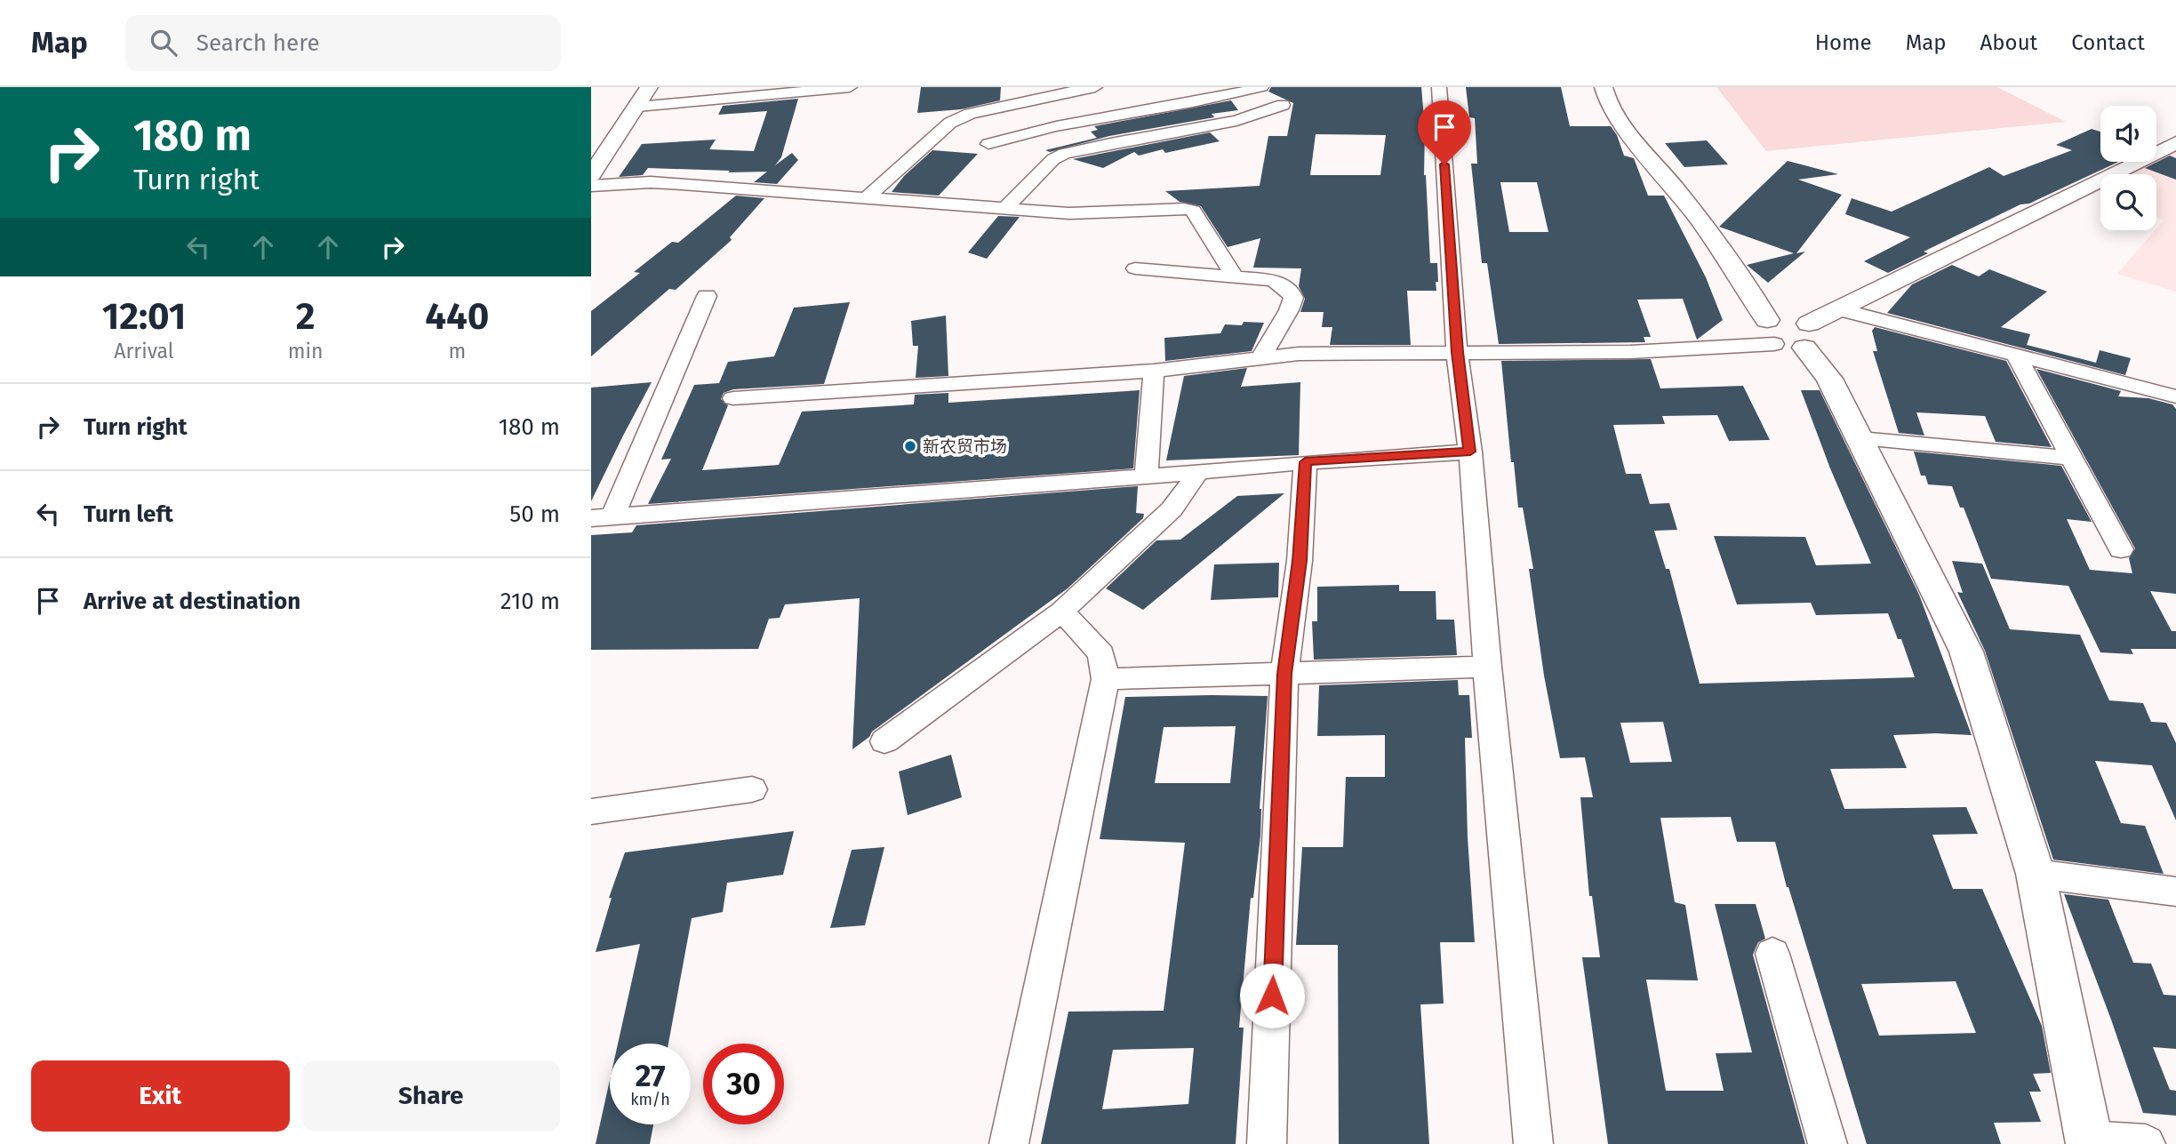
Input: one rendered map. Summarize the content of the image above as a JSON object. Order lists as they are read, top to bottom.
{
  "places": ["新农贸市场"],
  "page": {
    "header": "Map",
    "search": "Search here",
    "nav": [
      "Home",
      "Map",
      "About",
      "Contact"
    ],
    "turn": ["180 m", "Turn right"],
    "eta": [
      "12:01",
      "Arrival",
      "2",
      "min",
      "440",
      "m"
    ],
    "list": [
      {
        "name": "Turn right",
        "value": "180 m"
      },
      {
        "name": "Turn left",
        "value": "50 m"
      },
      {
        "name": "Arrive at destination",
        "value": "210 m"
      }
    ],
    "speed": "27 km/h",
    "limit": "30",
    "buttons": ["Exit", "Share"]
  }
}
